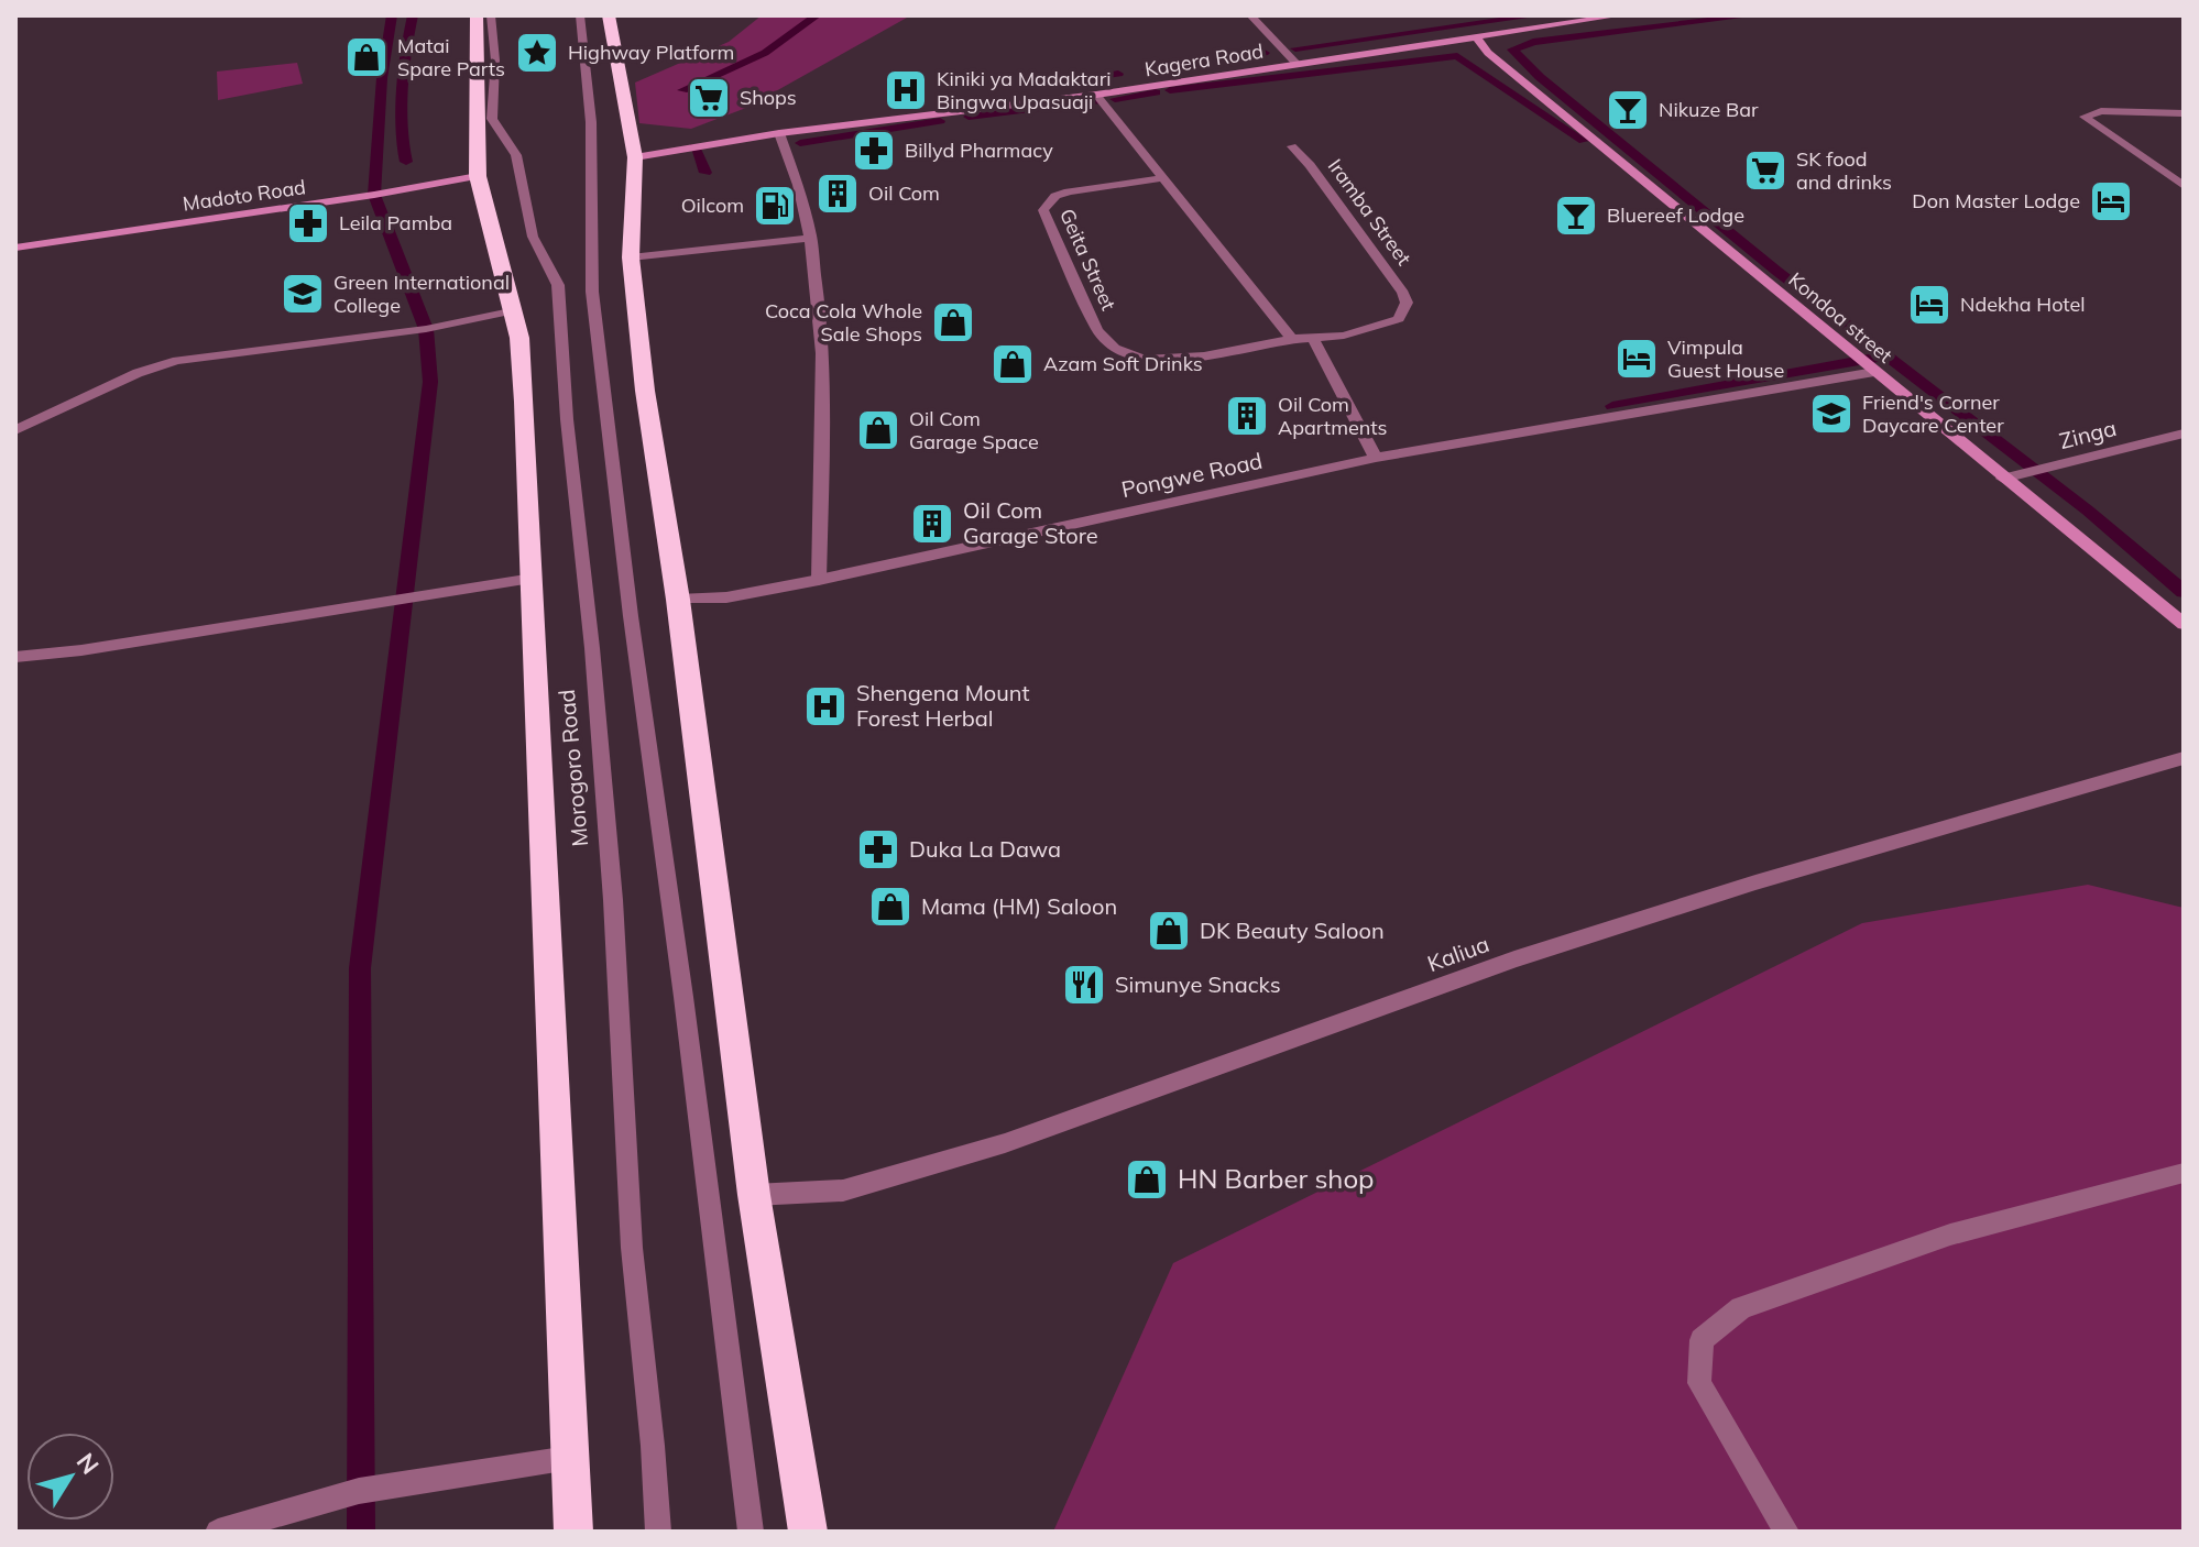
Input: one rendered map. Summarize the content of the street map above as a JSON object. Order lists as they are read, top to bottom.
{
  "streets": {
    "highway": ["Morogoro Road"],
    "street": [
      "Kagera Road",
      "Madoto Road",
      "Iramba Street",
      "Geita Street",
      "Kondoa street",
      "Zinga",
      "Pongwe Road",
      "Kaliua"
    ]
  },
  "crossings": [
    ["Kagera Road", "Kondoa street"],
    ["Madoto Road", "Morogoro Road"],
    ["Iramba Street", "Geita Street"],
    ["Kondoa street", "Zinga"],
    ["Kondoa street", "Pongwe Road"]
  ],
  "places": {
    "place": ["Highway Platform"],
    "shop": [
      "Matai Spare Parts",
      "Coca Cola Whole Sale Shops",
      "Azam Soft Drinks",
      "Oil Com Garage Space",
      "Mama (HM) Saloon",
      "DK Beauty Saloon",
      "HN Barber shop"
    ],
    "hospital": ["Kiniki ya Madaktari Bingwa Upasuaji", "Shengena Mount Forest Herbal"],
    "supermarket": ["Shops", "SK food and drinks"],
    "bar": ["Nikuze Bar", "Bluereef Lodge"],
    "pharmacy": ["Billyd Pharmacy", "Leila Pamba", "Duka La Dawa"],
    "building": ["Oil Com", "Oil Com Apartments", "Oil Com Garage Store"],
    "hotel": ["Don Master Lodge", "Ndekha Hotel", "Vimpula Guest House"],
    "fuel station": ["Oilcom"],
    "school or university": ["Green International College", "Friend's Corner Daycare Center"],
    "restaurant": ["Simunye Snacks"]
  },
  "north": "top right"
}
